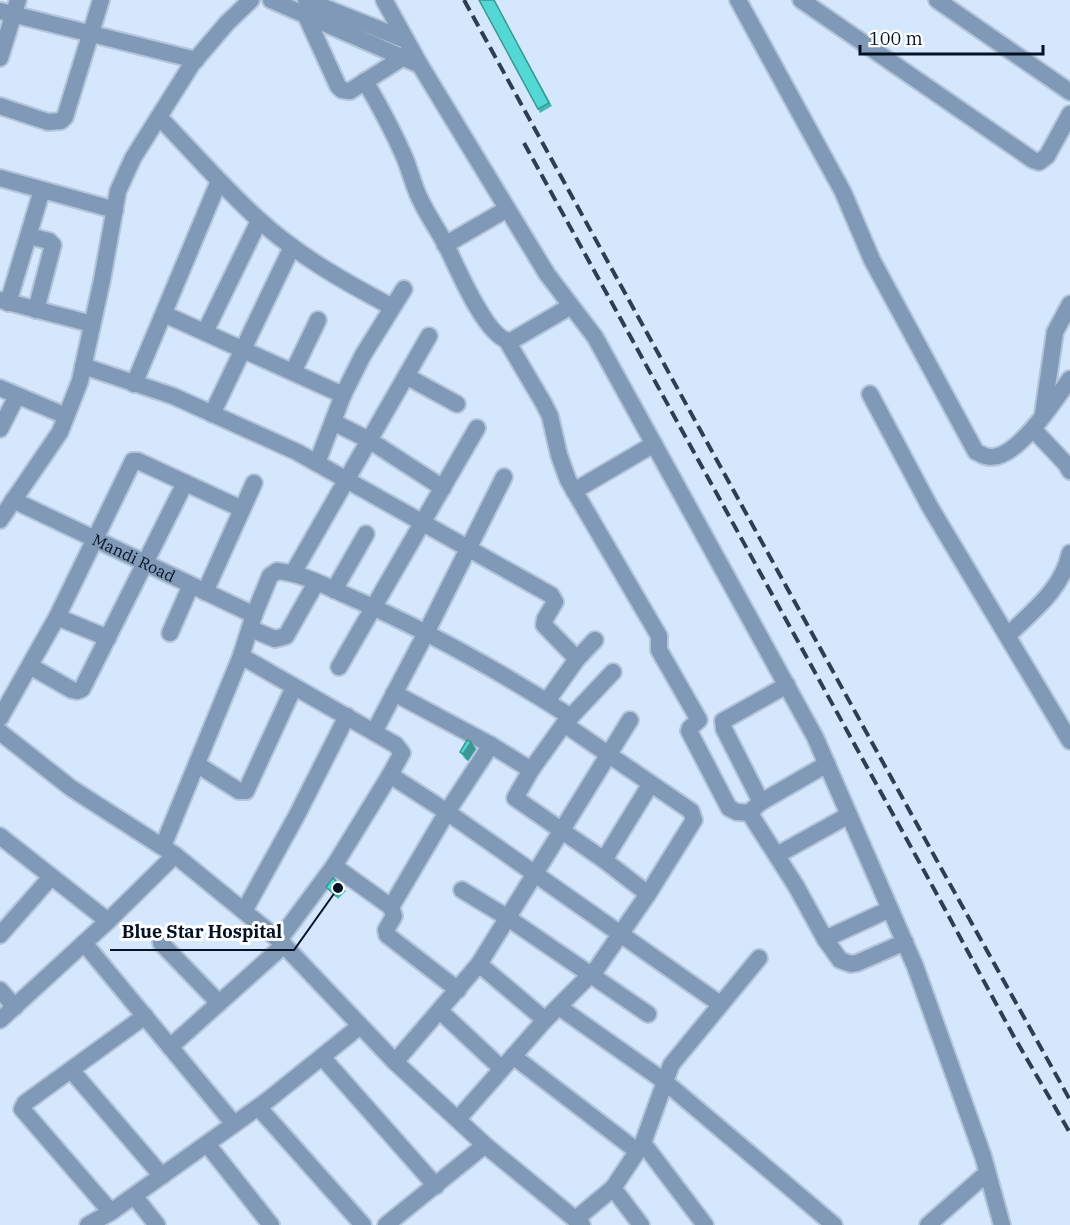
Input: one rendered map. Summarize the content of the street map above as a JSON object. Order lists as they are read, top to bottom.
{
  "streets": {
    "street": ["Mandi Road"]
  },
  "places": ["Blue Star Hospital"],
  "scale_bar": "100 m"
}
